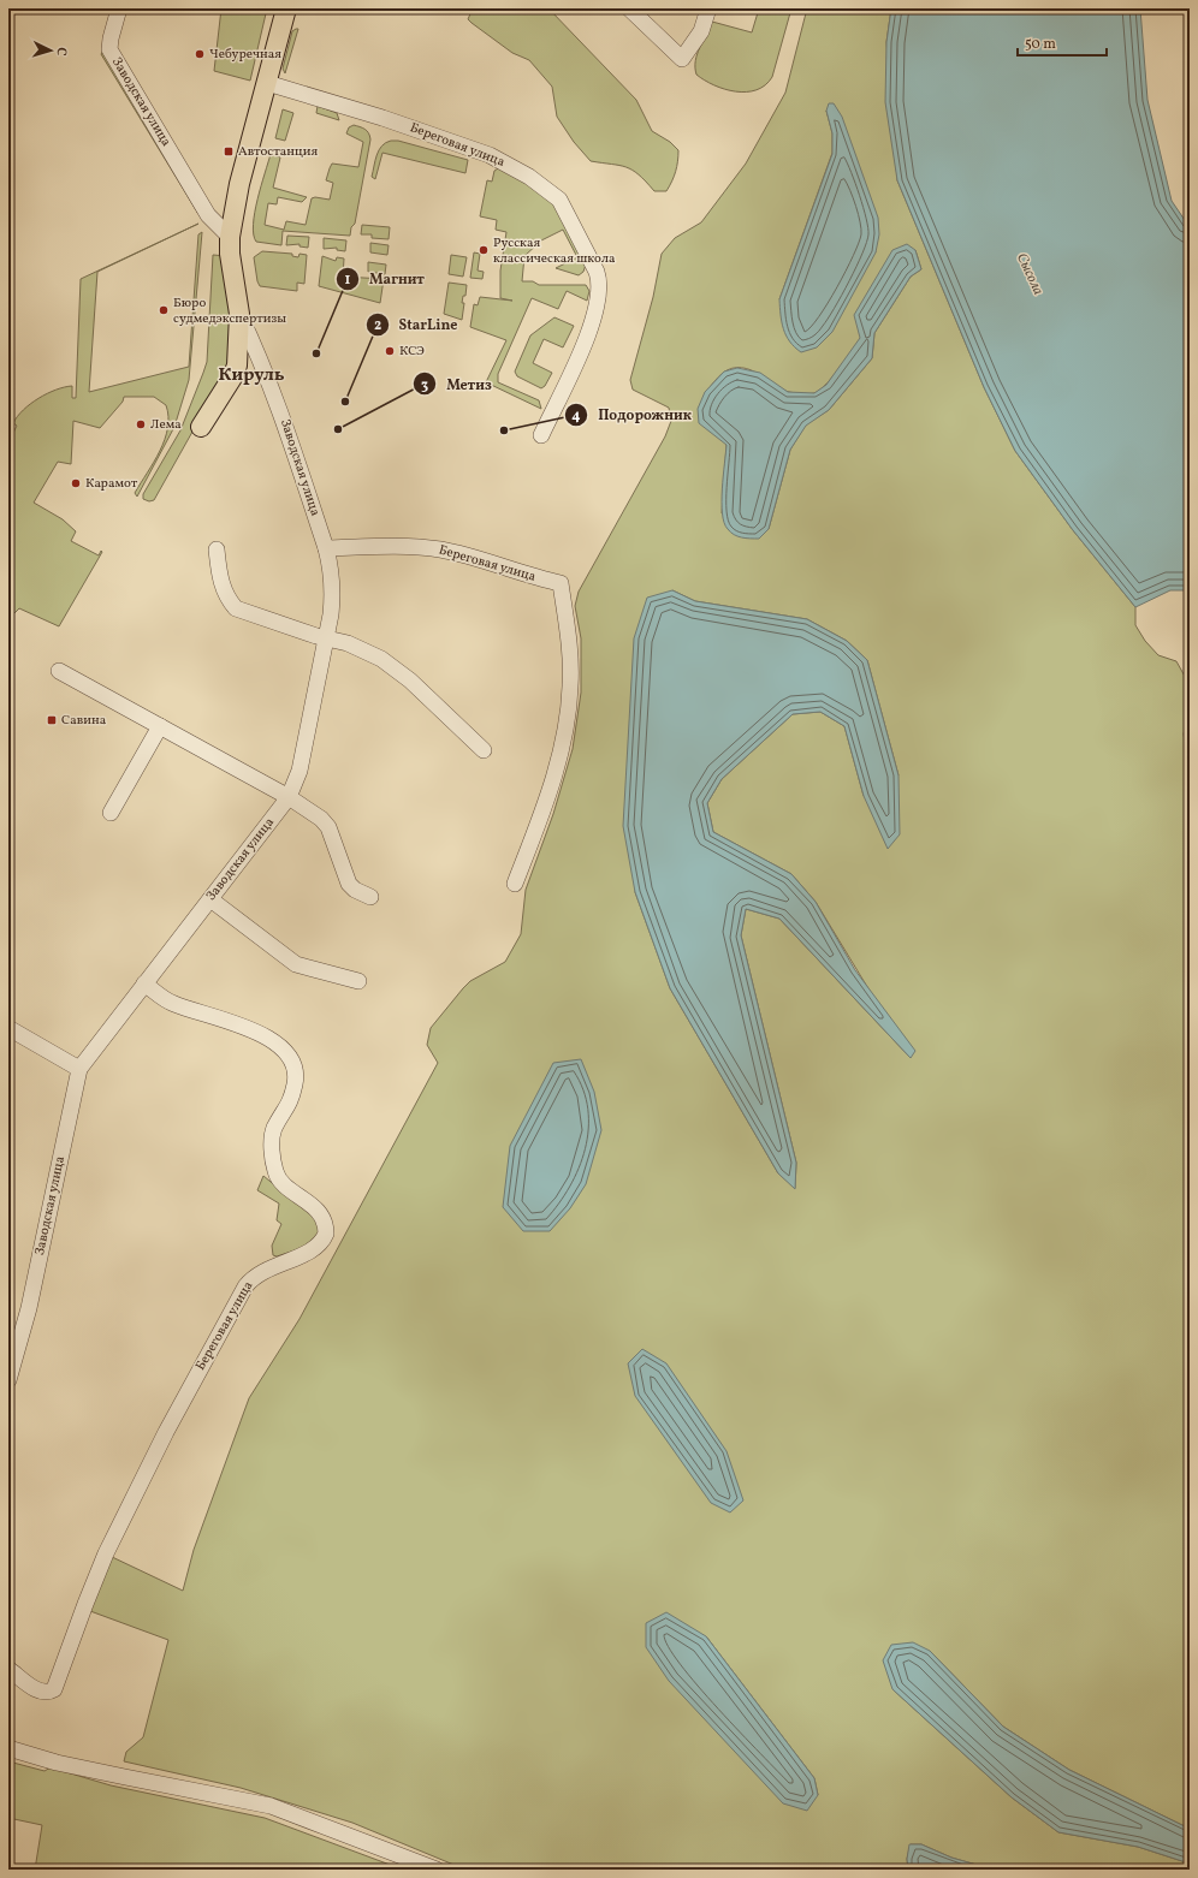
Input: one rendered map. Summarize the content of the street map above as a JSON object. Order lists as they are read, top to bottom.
{
  "streets": {
    "street": ["Заводская улица", "Береговая улица"]
  },
  "crossings": [
    ["Заводская улица", "Береговая улица"]
  ],
  "districts": ["Кируль"],
  "water": ["Сысола"],
  "places": {
    "other": [
      "Чебуречная",
      "Русская классическая школа",
      "Бюро судмедэкспертизы",
      "КСЭ",
      "Магнит",
      "StarLine",
      "Лема",
      "Метиз",
      "Подорожник",
      "Карамот"
    ],
    "transit": ["Автостанция", "Савина"]
  },
  "scale_bar": "50 m",
  "north": "right"
}
